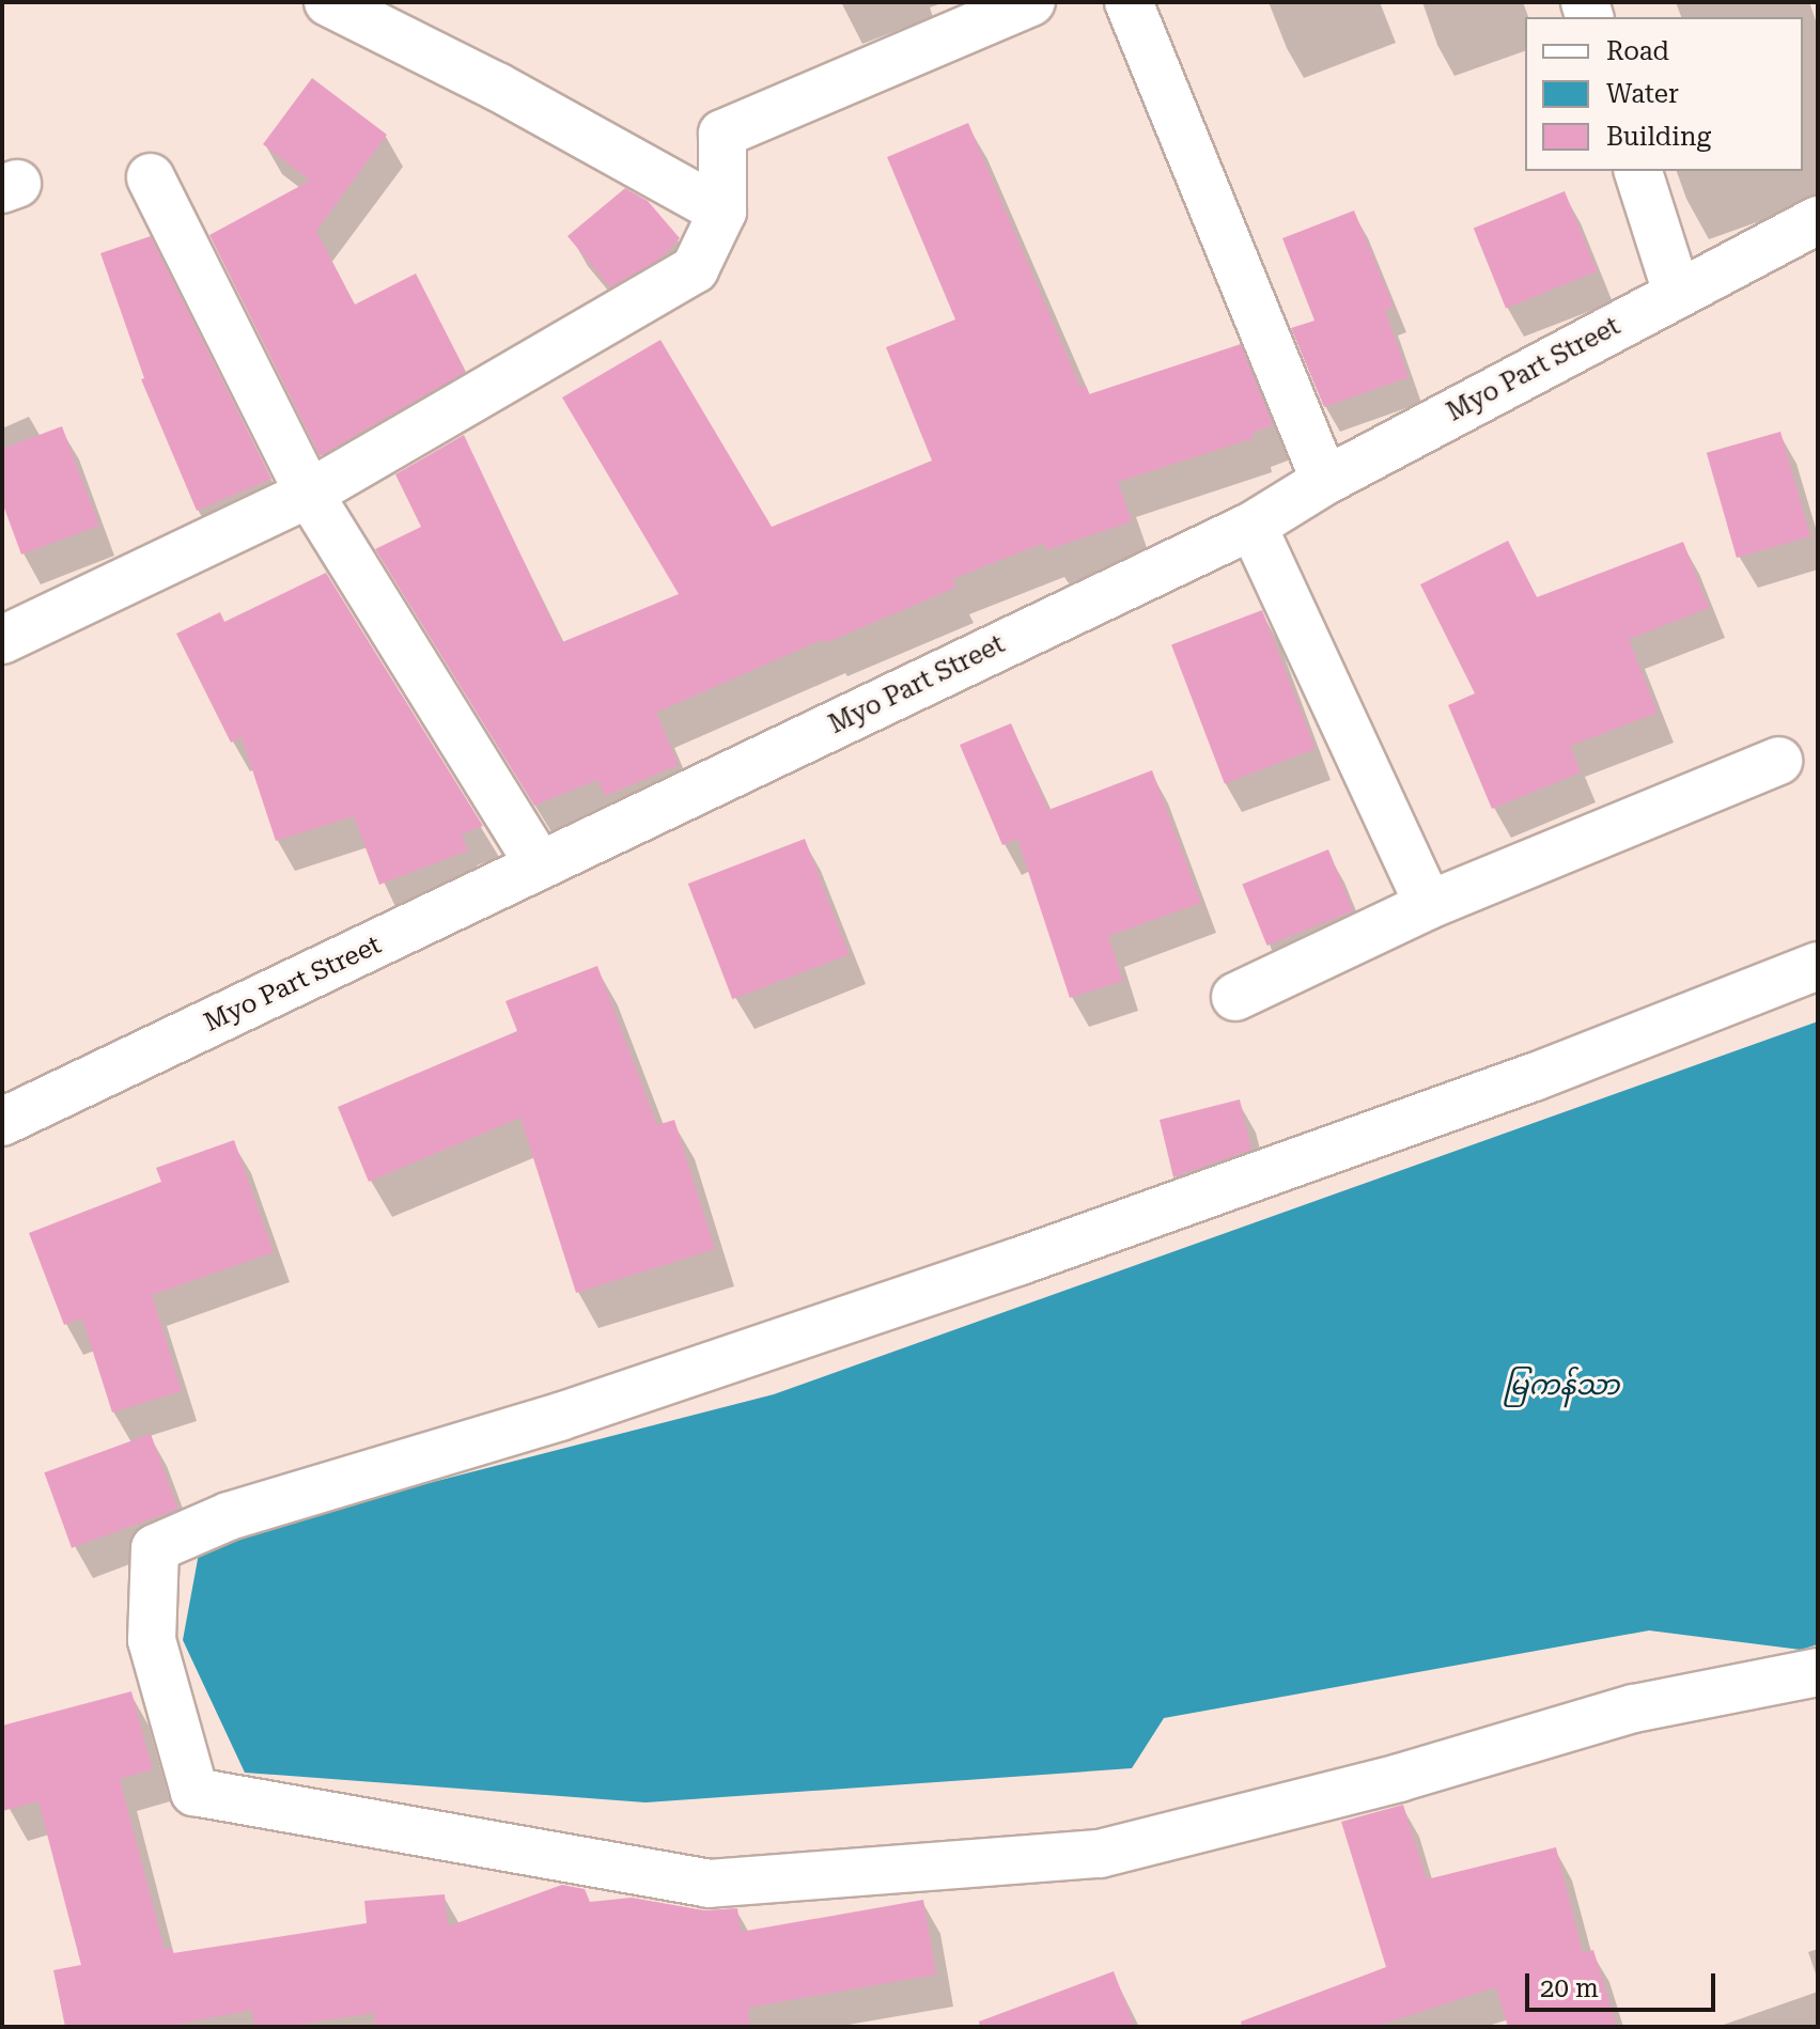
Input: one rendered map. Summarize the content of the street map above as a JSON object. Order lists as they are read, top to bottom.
{
  "streets": {
    "street": ["Myo Part Street"]
  },
  "water": ["မြကန်သာ"],
  "legend": ["Road", "Water", "Building"],
  "scale_bar": "20 m"
}
